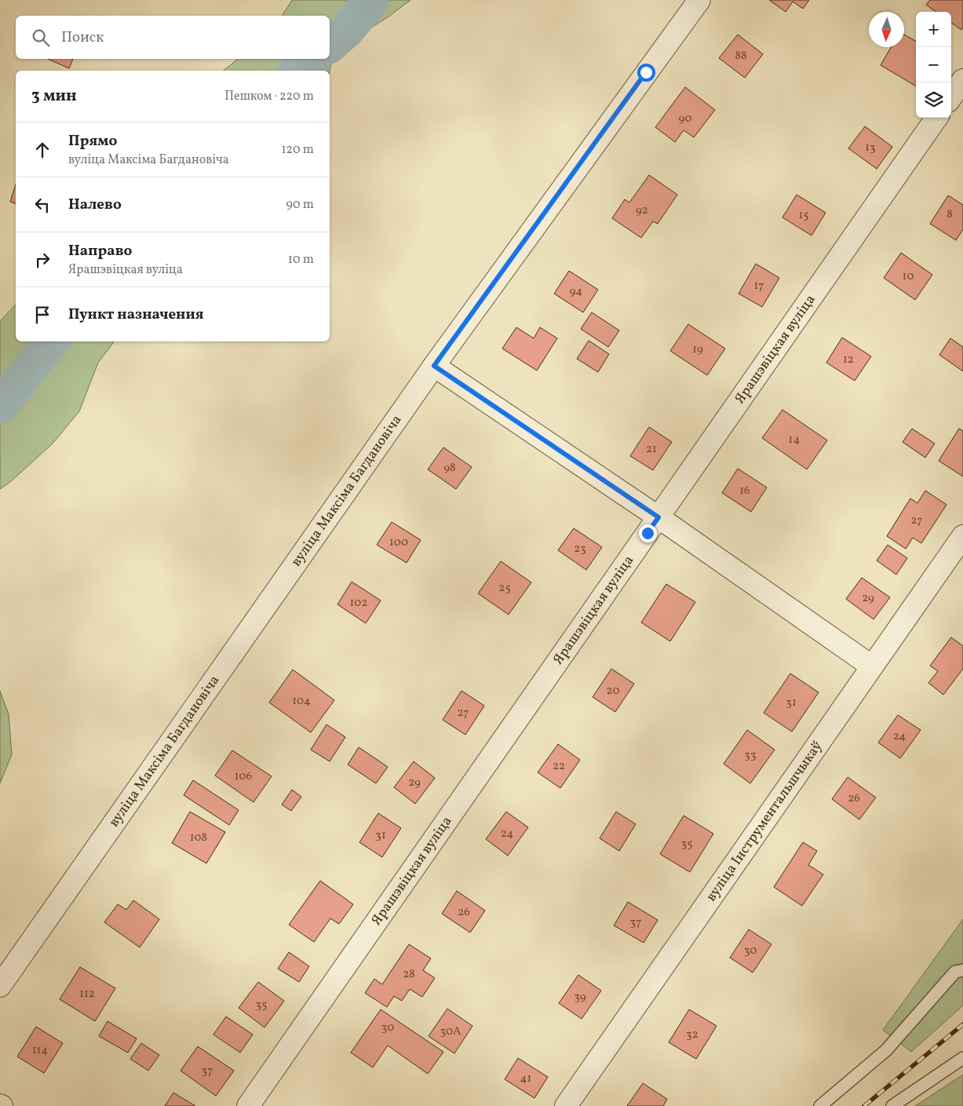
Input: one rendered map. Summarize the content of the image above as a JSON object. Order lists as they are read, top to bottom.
{
  "streets": {
    "street": ["Ярашэвіцкая вуліца", "вуліца Максіма Багдановіча", "вуліца Інструментальшчыкаў"]
  },
  "house_numbers": [
    "88",
    "90",
    "13",
    "92",
    "8",
    "15",
    "10",
    "17",
    "94",
    "19",
    "12",
    "14",
    "21",
    "98",
    "16",
    "27",
    "100",
    "23",
    "25",
    "29",
    "102",
    "20",
    "104",
    "31",
    "27",
    "24",
    "33",
    "22",
    "106",
    "29",
    "26",
    "24",
    "31",
    "108",
    "35",
    "26",
    "37",
    "30",
    "28",
    "112",
    "39",
    "35",
    "30",
    "30А",
    "32",
    "114",
    "37",
    "41"
  ],
  "north": "bottom",
  "page": {
    "map_buttons": ["+", "−"],
    "search": "Поиск",
    "heading": ["3 мин", "Пешком · 220 m"],
    "list": [
      ["Прямо", "вуліца Максіма Багдановіча", "120 m"],
      ["Налево", "90 m"],
      ["Направо", "Ярашэвіцкая вуліца", "10 m"],
      "Пункт назначения"
    ]
  }
}
